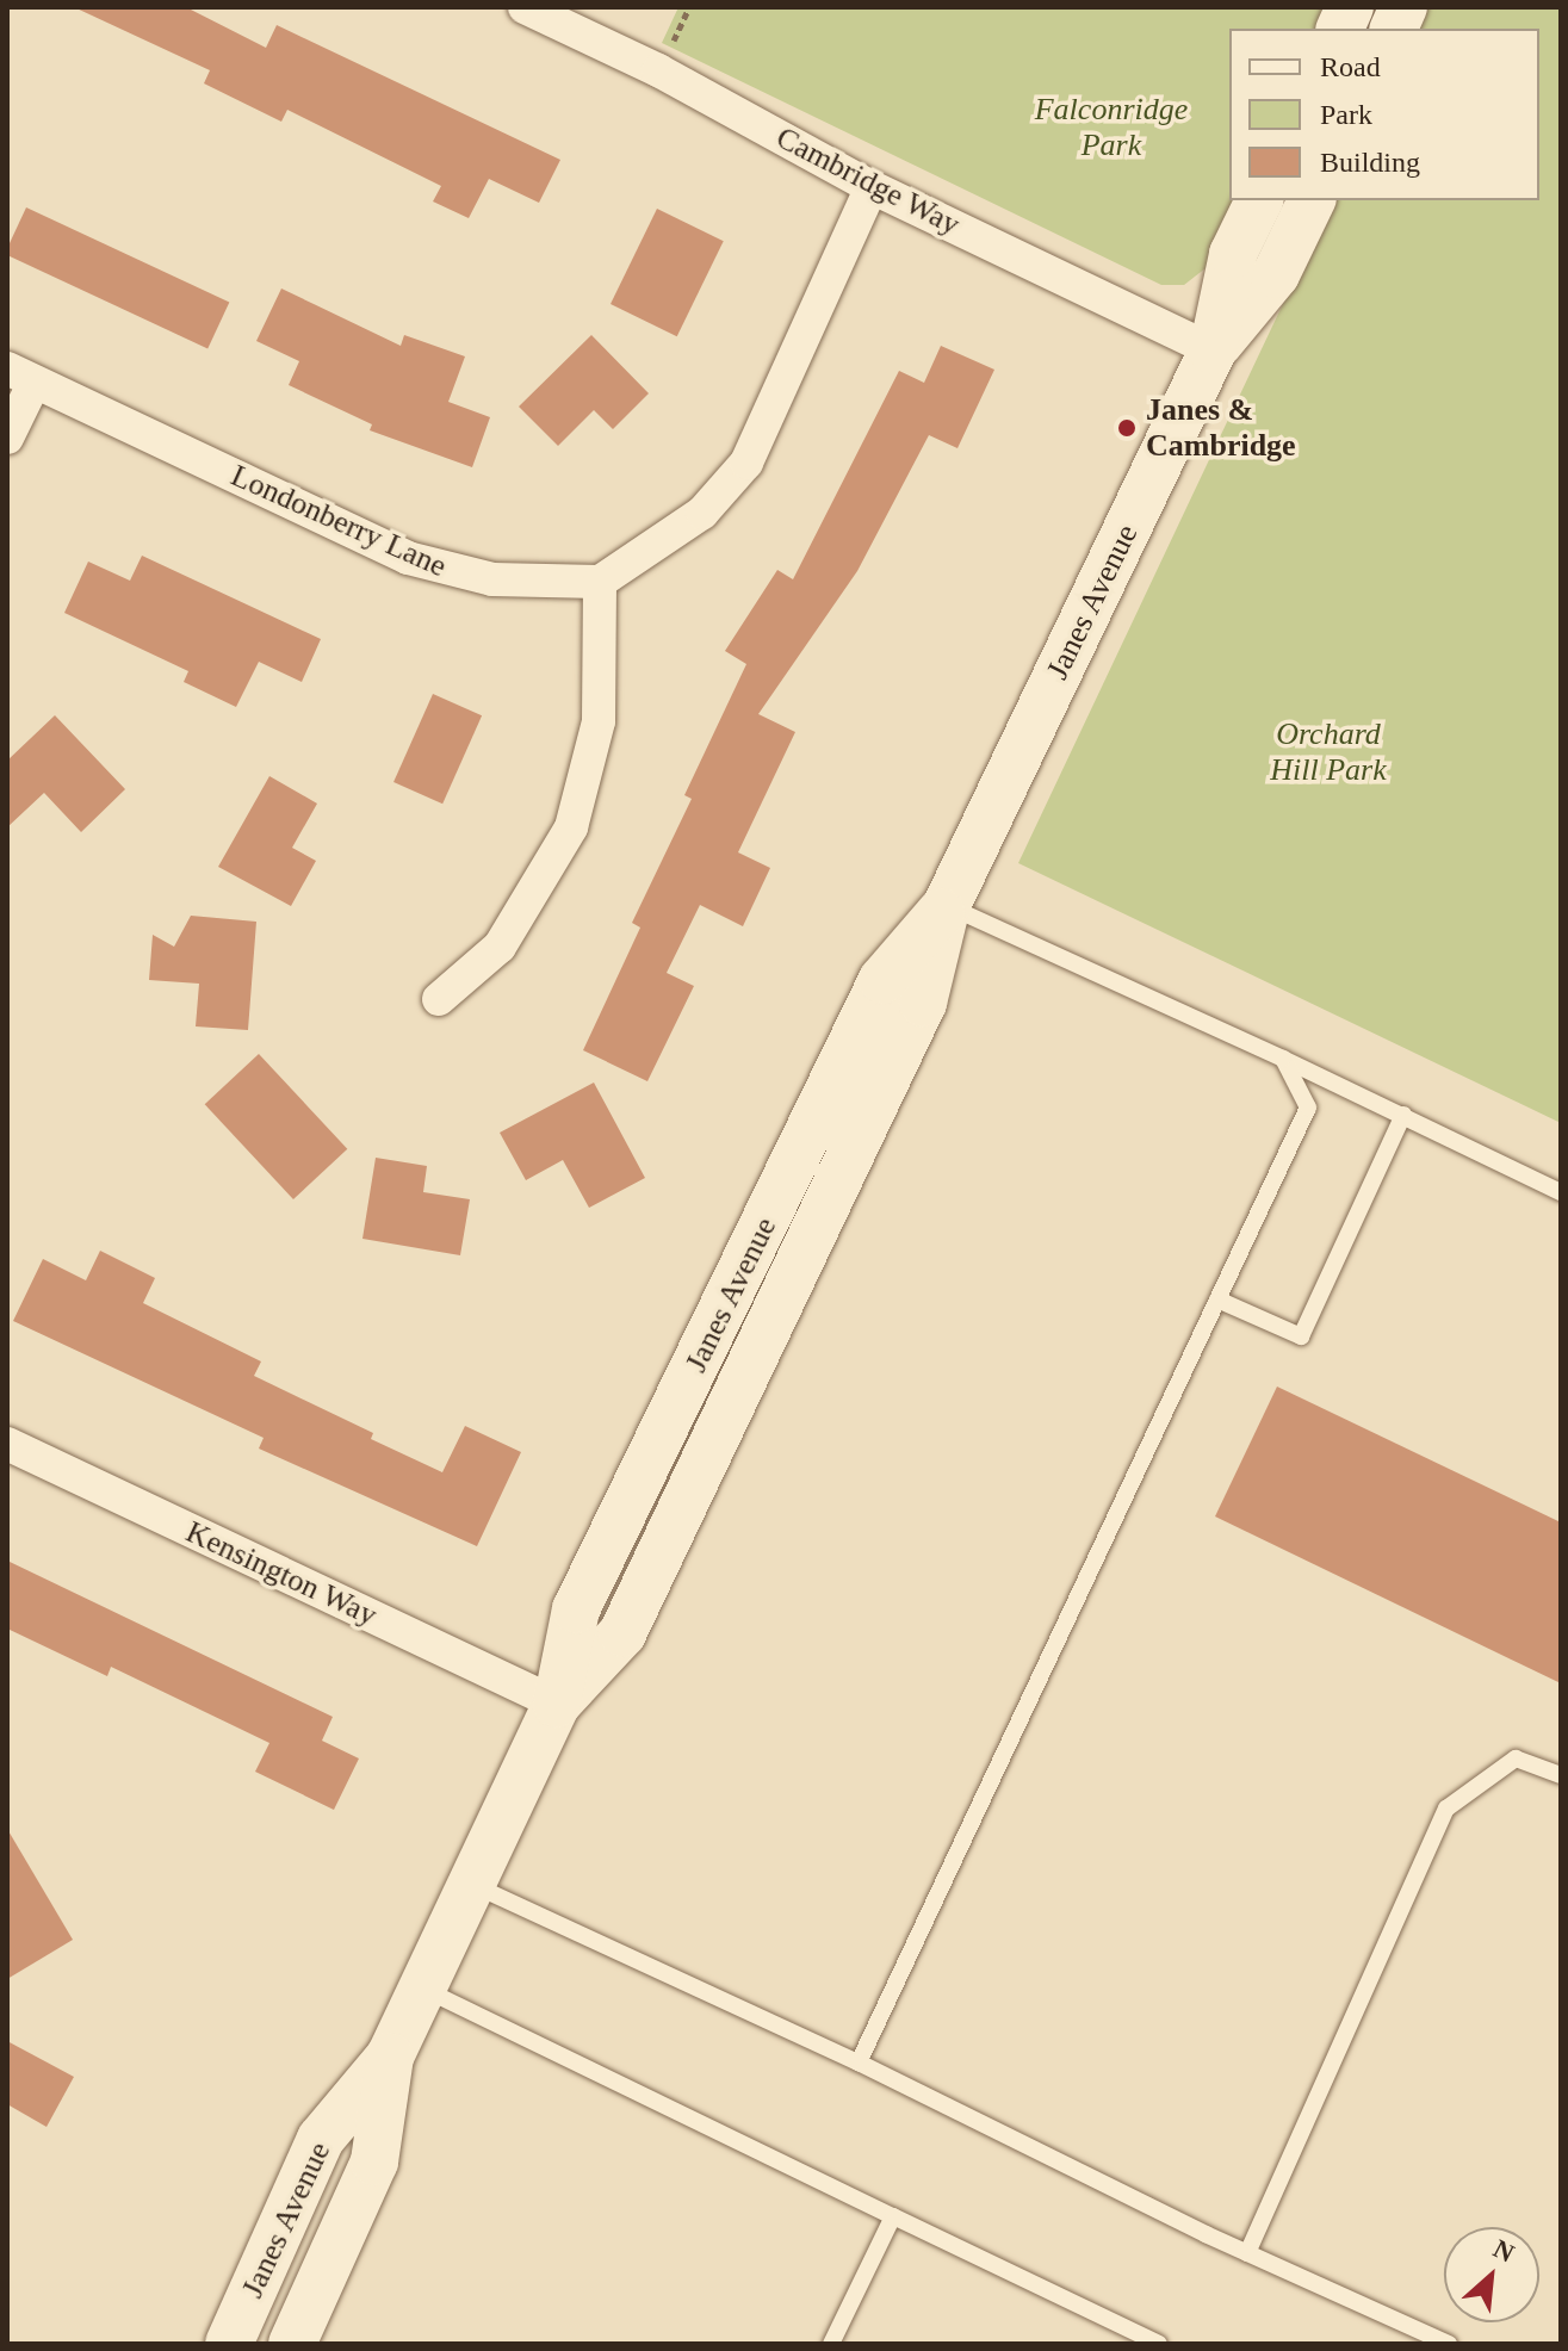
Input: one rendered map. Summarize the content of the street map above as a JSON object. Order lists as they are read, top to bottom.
{
  "streets": {
    "street": [
      "Cambridge Way",
      "Londonberry Lane",
      "Janes Avenue",
      "Kensington Way"
    ]
  },
  "crossings": [
    ["Cambridge Way", "Janes Avenue"],
    ["Janes Avenue", "Kensington Way"]
  ],
  "parks": ["Falconridge Park", "Orchard Hill Park"],
  "places": ["Janes & Cambridge"],
  "legend": ["Road", "Park", "Building"],
  "north": "top right"
}
